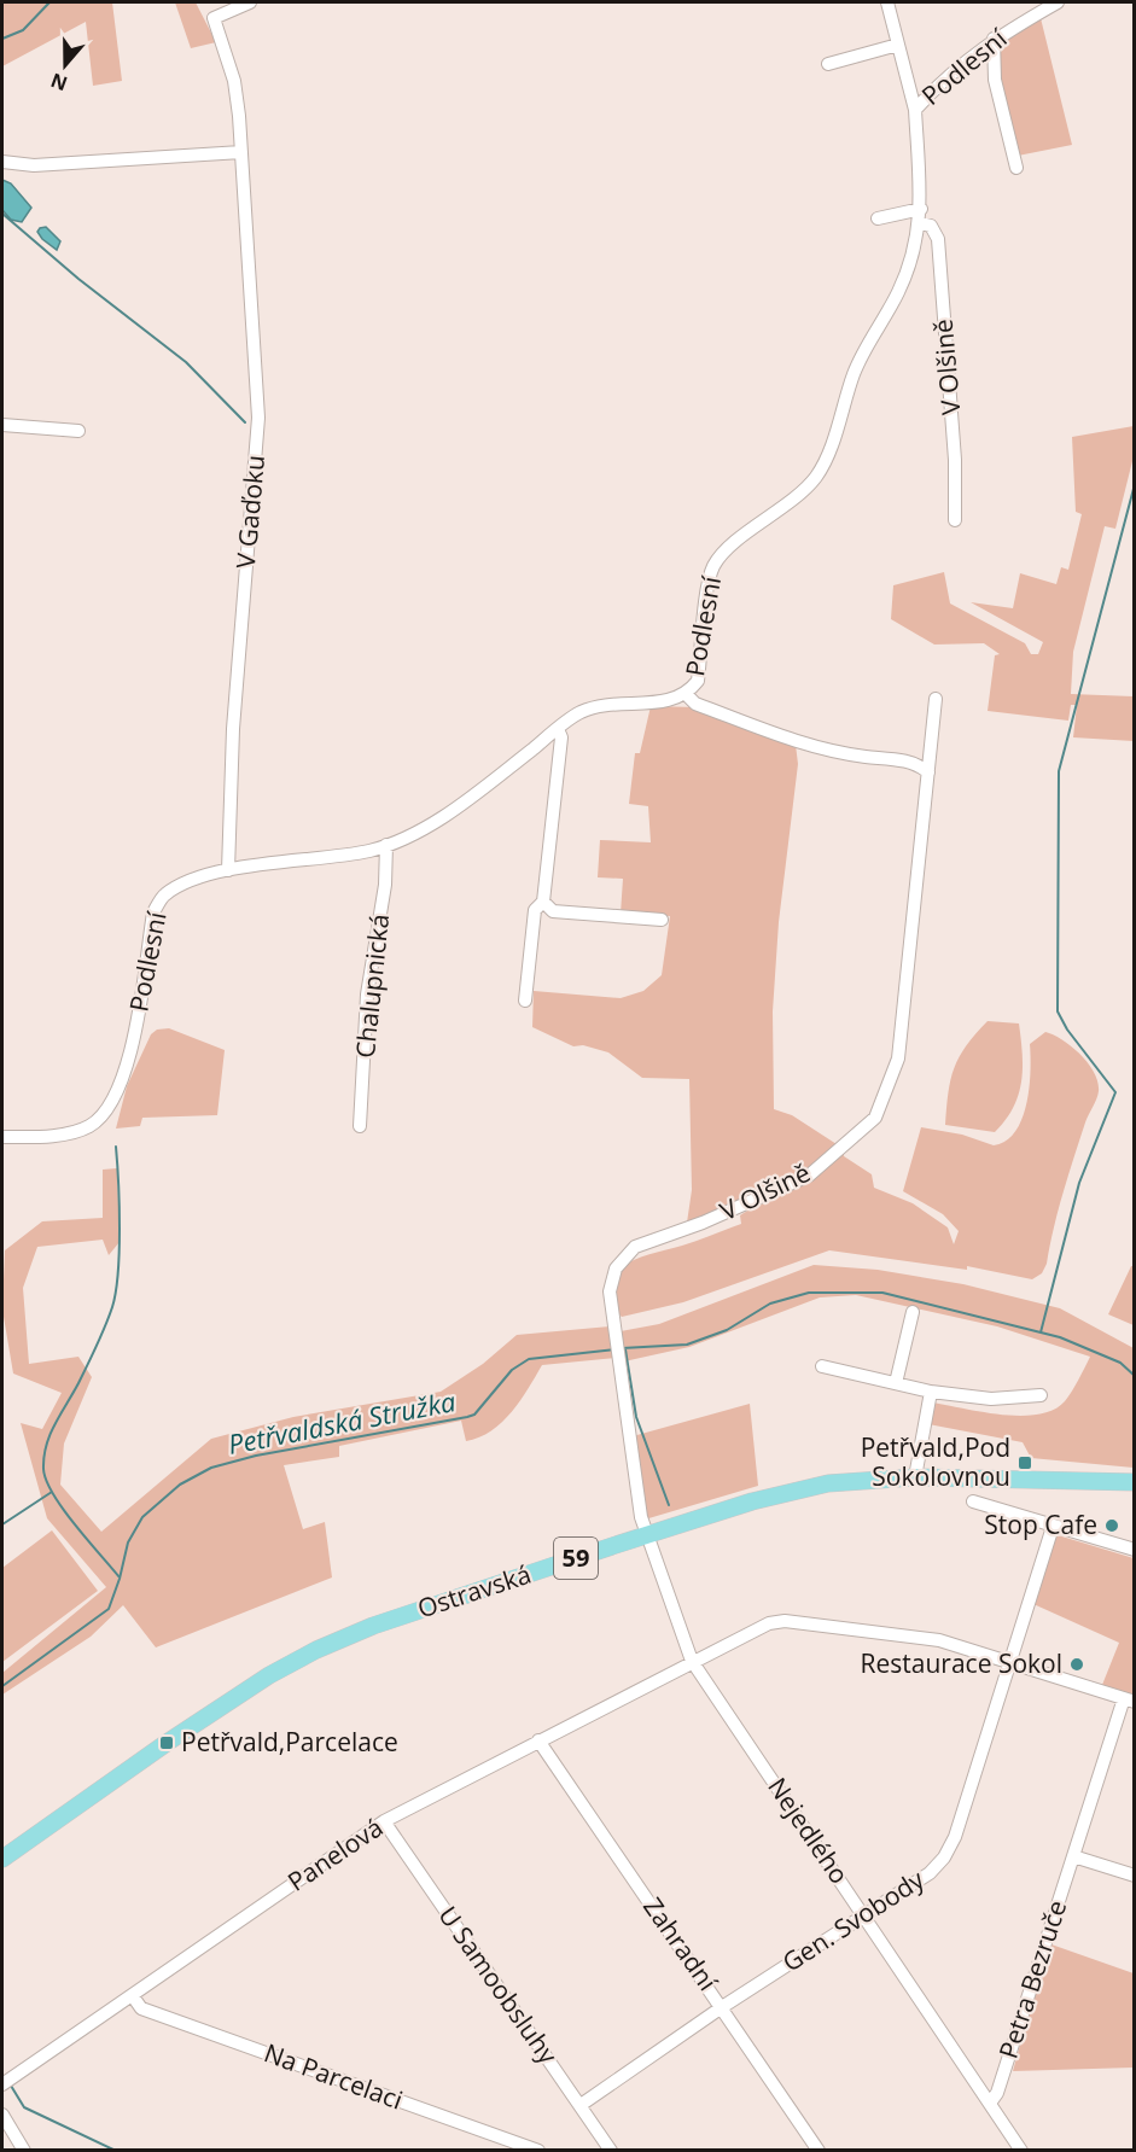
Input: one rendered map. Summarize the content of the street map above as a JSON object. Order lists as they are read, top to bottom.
{
  "streets": {
    "main road": ["59", "Ostravská"],
    "street": [
      "Podlesní",
      "V Olšině",
      "V Gaďoku",
      "Chalupnická",
      "Nejedlého",
      "Panelová",
      "Gen. Svobody",
      "Zahradní",
      "Petra Bezruče",
      "U Samoobsluhy",
      "Na Parcelaci"
    ]
  },
  "crossings": [
    ["Podlesní", "V Olšině"],
    ["Podlesní", "V Gaďoku"],
    ["Podlesní", "Chalupnická"],
    ["V Olšině", "Ostravská"],
    ["V Olšině", "Nejedlého"],
    ["Ostravská", "Nejedlého"],
    ["Nejedlého", "Panelová"],
    ["Nejedlého", "Gen. Svobody"],
    ["Nejedlého", "Petra Bezruče"],
    ["Panelová", "Gen. Svobody"],
    ["Panelová", "Zahradní"],
    ["Panelová", "Petra Bezruče"],
    ["Panelová", "U Samoobsluhy"],
    ["Panelová", "Na Parcelaci"],
    ["Gen. Svobody", "Zahradní"],
    ["Gen. Svobody", "U Samoobsluhy"]
  ],
  "water": ["Petřvaldská Stružka"],
  "places": {
    "transit": ["Petřvald,Pod Sokolovnou", "Petřvald,Parcelace"],
    "other": ["Stop Cafe", "Restaurace Sokol"]
  },
  "north": "bottom"
}
